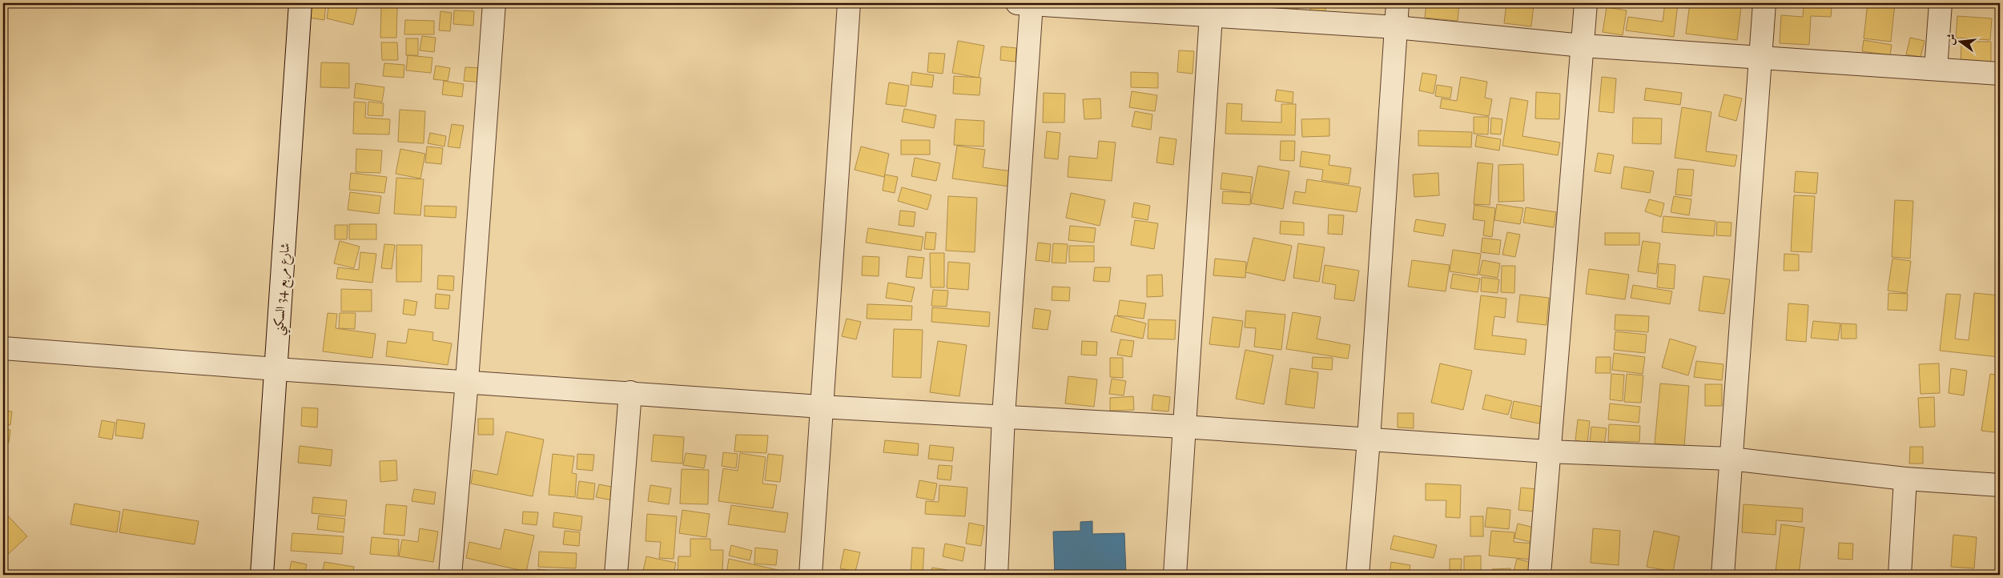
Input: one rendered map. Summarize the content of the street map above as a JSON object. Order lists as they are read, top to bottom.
{
  "streets": {
    "street": ["شارع مربع 34 السكني"]
  },
  "north": "left"
}
